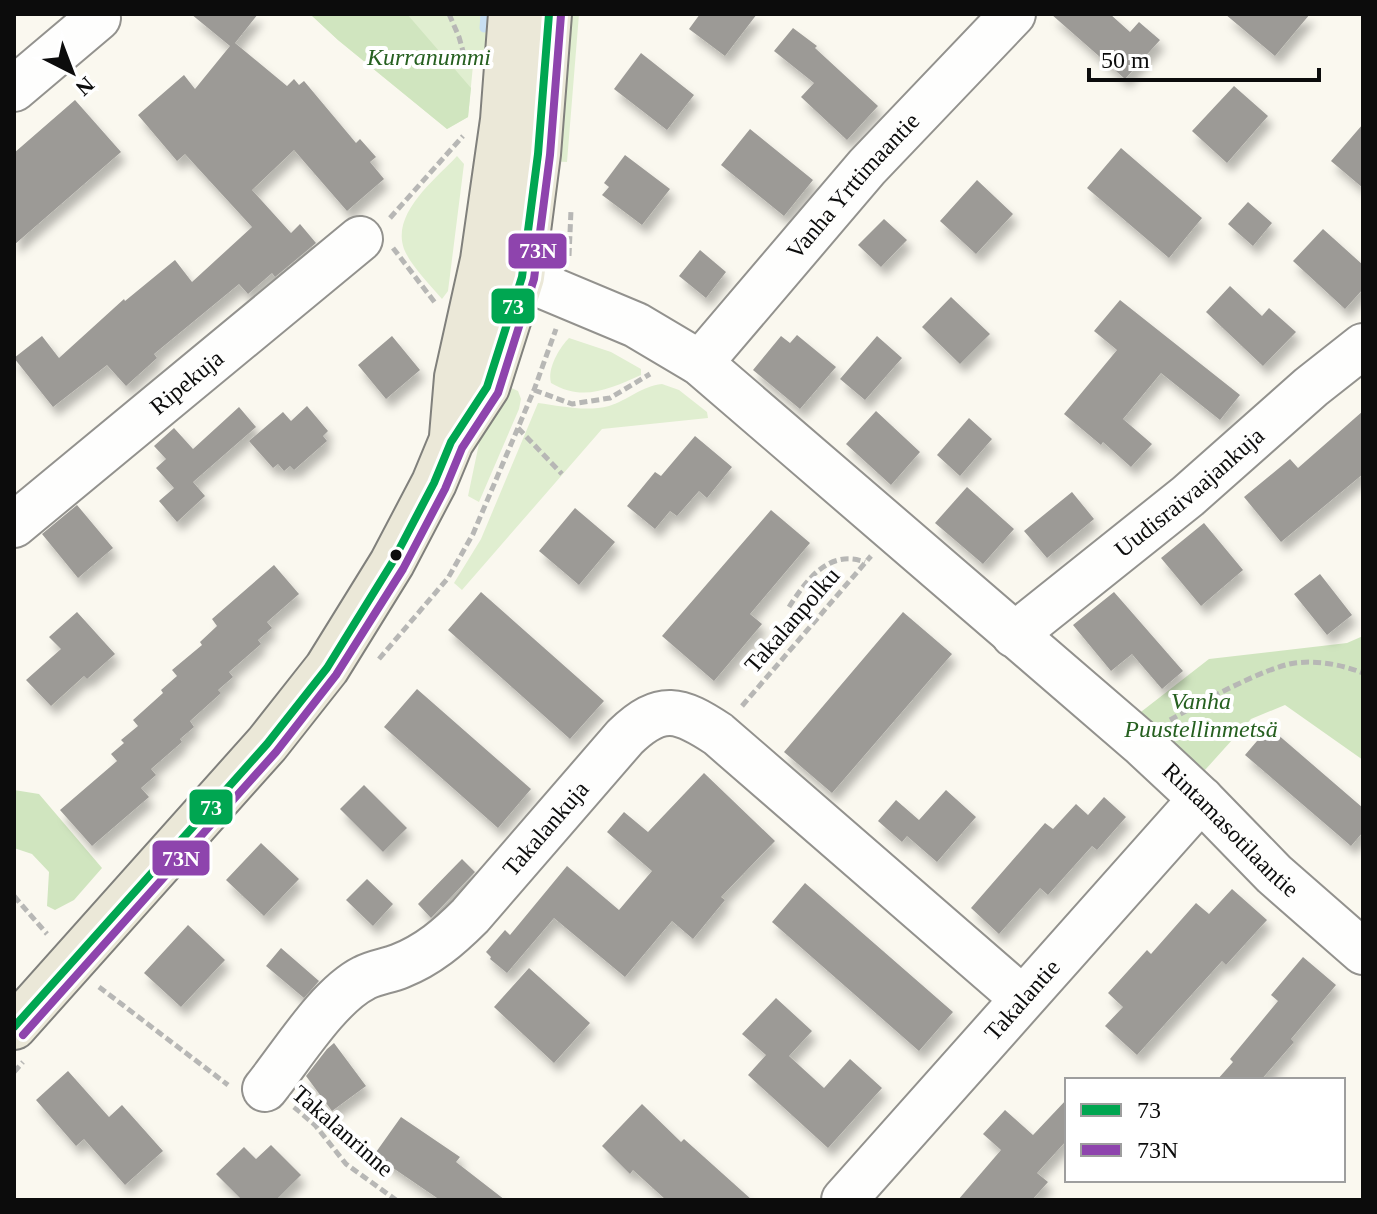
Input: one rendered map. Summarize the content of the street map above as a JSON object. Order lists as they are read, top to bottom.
{
  "streets": {
    "street": [
      "Vanha Yrttimaantie",
      "Ripekuja",
      "Uudisraivaajankuja",
      "Takalankuja",
      "Rintamasotilaantie",
      "Takalantie"
    ],
    "path": ["Takalanpolku", "Takalanrinne"]
  },
  "crossings": [
    ["Vanha Yrttimaantie", "Rintamasotilaantie"],
    ["Uudisraivaajankuja", "Rintamasotilaantie"],
    ["Takalanpolku", "Takalankuja"],
    ["Takalanpolku", "Rintamasotilaantie"],
    ["Takalankuja", "Takalantie"],
    ["Takalankuja", "Takalanrinne"],
    ["Rintamasotilaantie", "Takalantie"]
  ],
  "parks": ["Kurranummi", "Vanha Puustellinmetsä"],
  "lines": ["transit line 73", "transit line 73N"],
  "legend": ["73", "73N"],
  "scale_bar": "50 m",
  "north": "bottom right"
}
